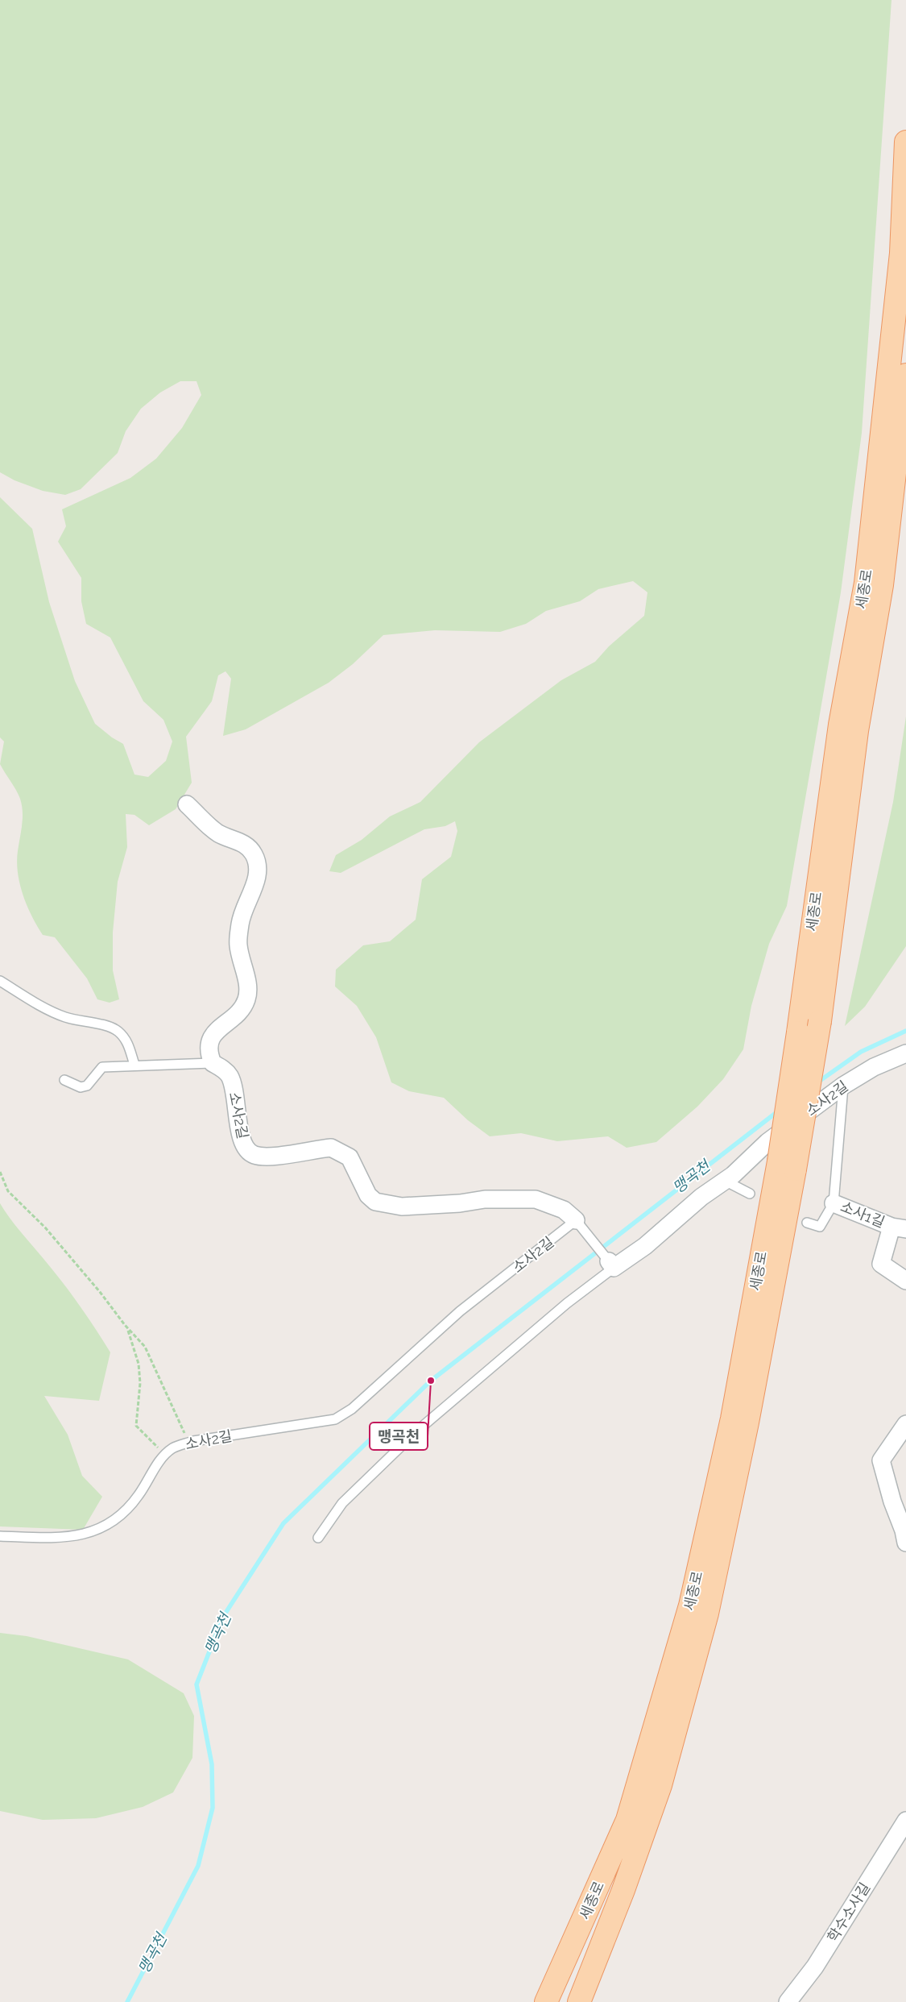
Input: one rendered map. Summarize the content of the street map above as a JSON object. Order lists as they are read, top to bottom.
{
  "streets": {
    "main road": ["세종로"],
    "street": ["소사2길", "소사1길", "학수소사길"]
  },
  "water": ["맹곡천"],
  "places": ["맹곡천"]
}
